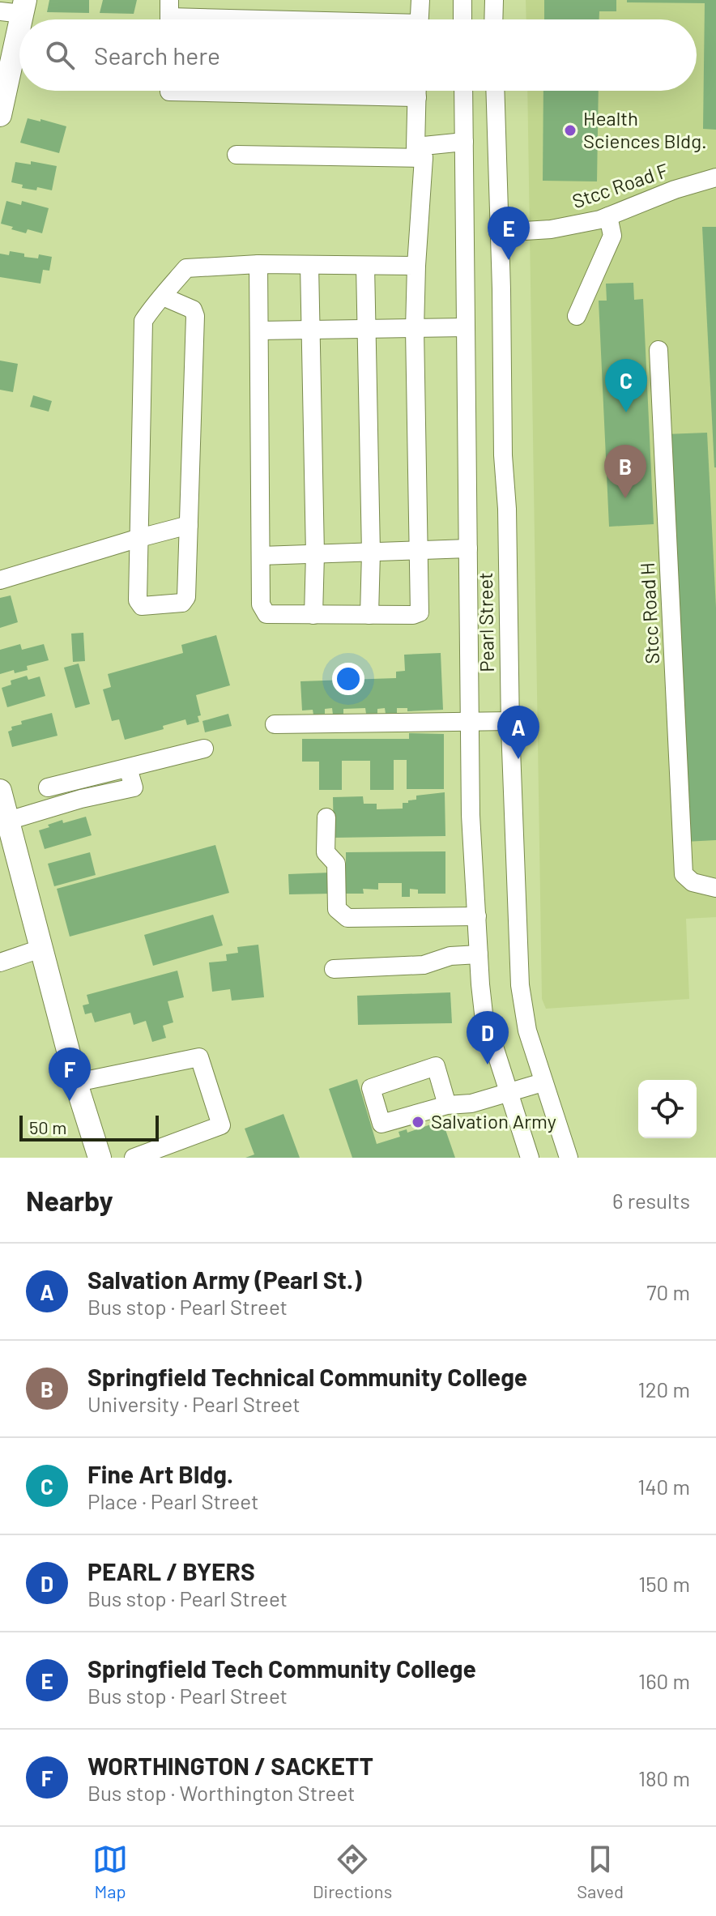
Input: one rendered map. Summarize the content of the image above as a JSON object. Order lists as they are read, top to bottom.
{
  "streets": {
    "street": ["Stcc Road F", "Stcc Road H", "Pearl Street"]
  },
  "crossings": [
    ["Stcc Road F", "Pearl Street"]
  ],
  "places": ["Health Sciences Bldg.", "Salvation Army"],
  "scale_bar": "50 m",
  "page": {
    "search": "Search here",
    "pins": [
      "E",
      "C",
      "B",
      "A",
      "D",
      "F"
    ],
    "scale": "50 m",
    "heading": ["Nearby", "6 results"],
    "list": [
      {
        "mark": "A",
        "name": "Salvation Army (Pearl St.)",
        "note": "Bus stop · Pearl Street",
        "value": "70 m"
      },
      {
        "mark": "B",
        "name": "Springfield Technical Community College",
        "note": "University · Pearl Street",
        "value": "120 m"
      },
      {
        "mark": "C",
        "name": "Fine Art Bldg.",
        "note": "Place · Pearl Street",
        "value": "140 m"
      },
      {
        "mark": "D",
        "name": "PEARL / BYERS",
        "note": "Bus stop · Pearl Street",
        "value": "150 m"
      },
      {
        "mark": "E",
        "name": "Springfield Tech Community College",
        "note": "Bus stop · Pearl Street",
        "value": "160 m"
      },
      {
        "mark": "F",
        "name": "WORTHINGTON / SACKETT",
        "note": "Bus stop · Worthington Street",
        "value": "180 m"
      }
    ],
    "nav": ["Map", "Directions", "Saved"]
  }
}
